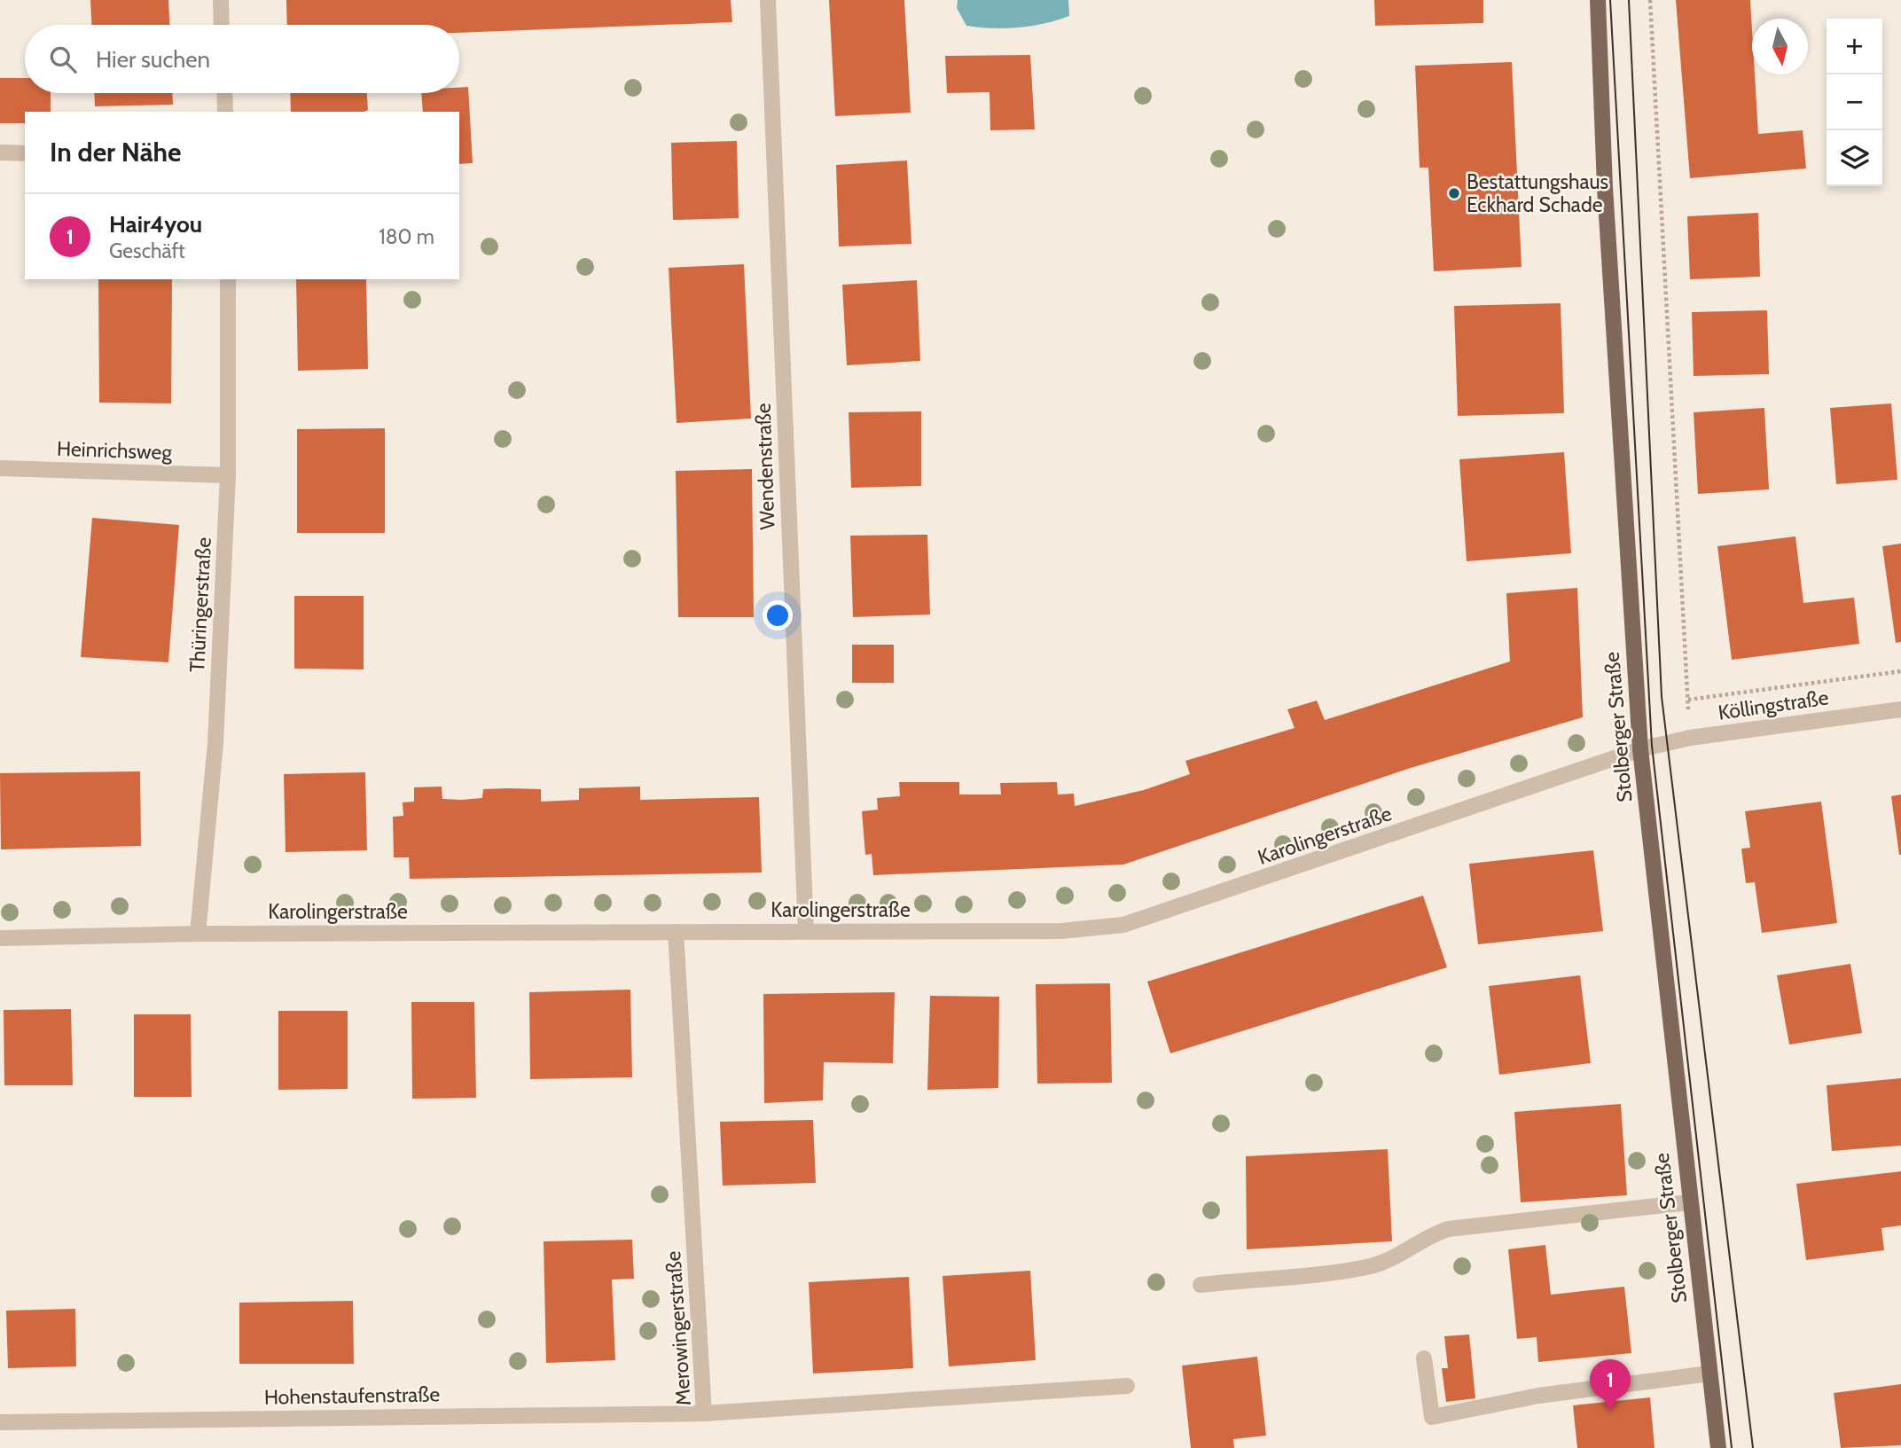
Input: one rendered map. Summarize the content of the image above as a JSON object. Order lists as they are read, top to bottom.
{
  "streets": {
    "main road": ["Stolberger Straße"],
    "street": [
      "Heinrichsweg",
      "Wendenstraße",
      "Thüringerstraße",
      "Köllingstraße",
      "Karolingerstraße",
      "Merowingerstraße",
      "Hohenstaufenstraße"
    ]
  },
  "crossings": [
    ["Heinrichsweg", "Thüringerstraße"],
    ["Wendenstraße", "Karolingerstraße"],
    ["Thüringerstraße", "Karolingerstraße"],
    ["Köllingstraße", "Stolberger Straße"],
    ["Köllingstraße", "Karolingerstraße"],
    ["Stolberger Straße", "Karolingerstraße"],
    ["Karolingerstraße", "Merowingerstraße"],
    ["Merowingerstraße", "Hohenstaufenstraße"]
  ],
  "places": ["Bestattungshaus Eckhard Schade"],
  "north": "bottom",
  "page": {
    "map_buttons": ["+", "−"],
    "search": "Hier suchen",
    "heading": "In der Nähe",
    "list": [
      {
        "mark": "1",
        "name": "Hair4you",
        "note": "Geschäft",
        "value": "180 m"
      }
    ],
    "pins": "1"
  }
}
